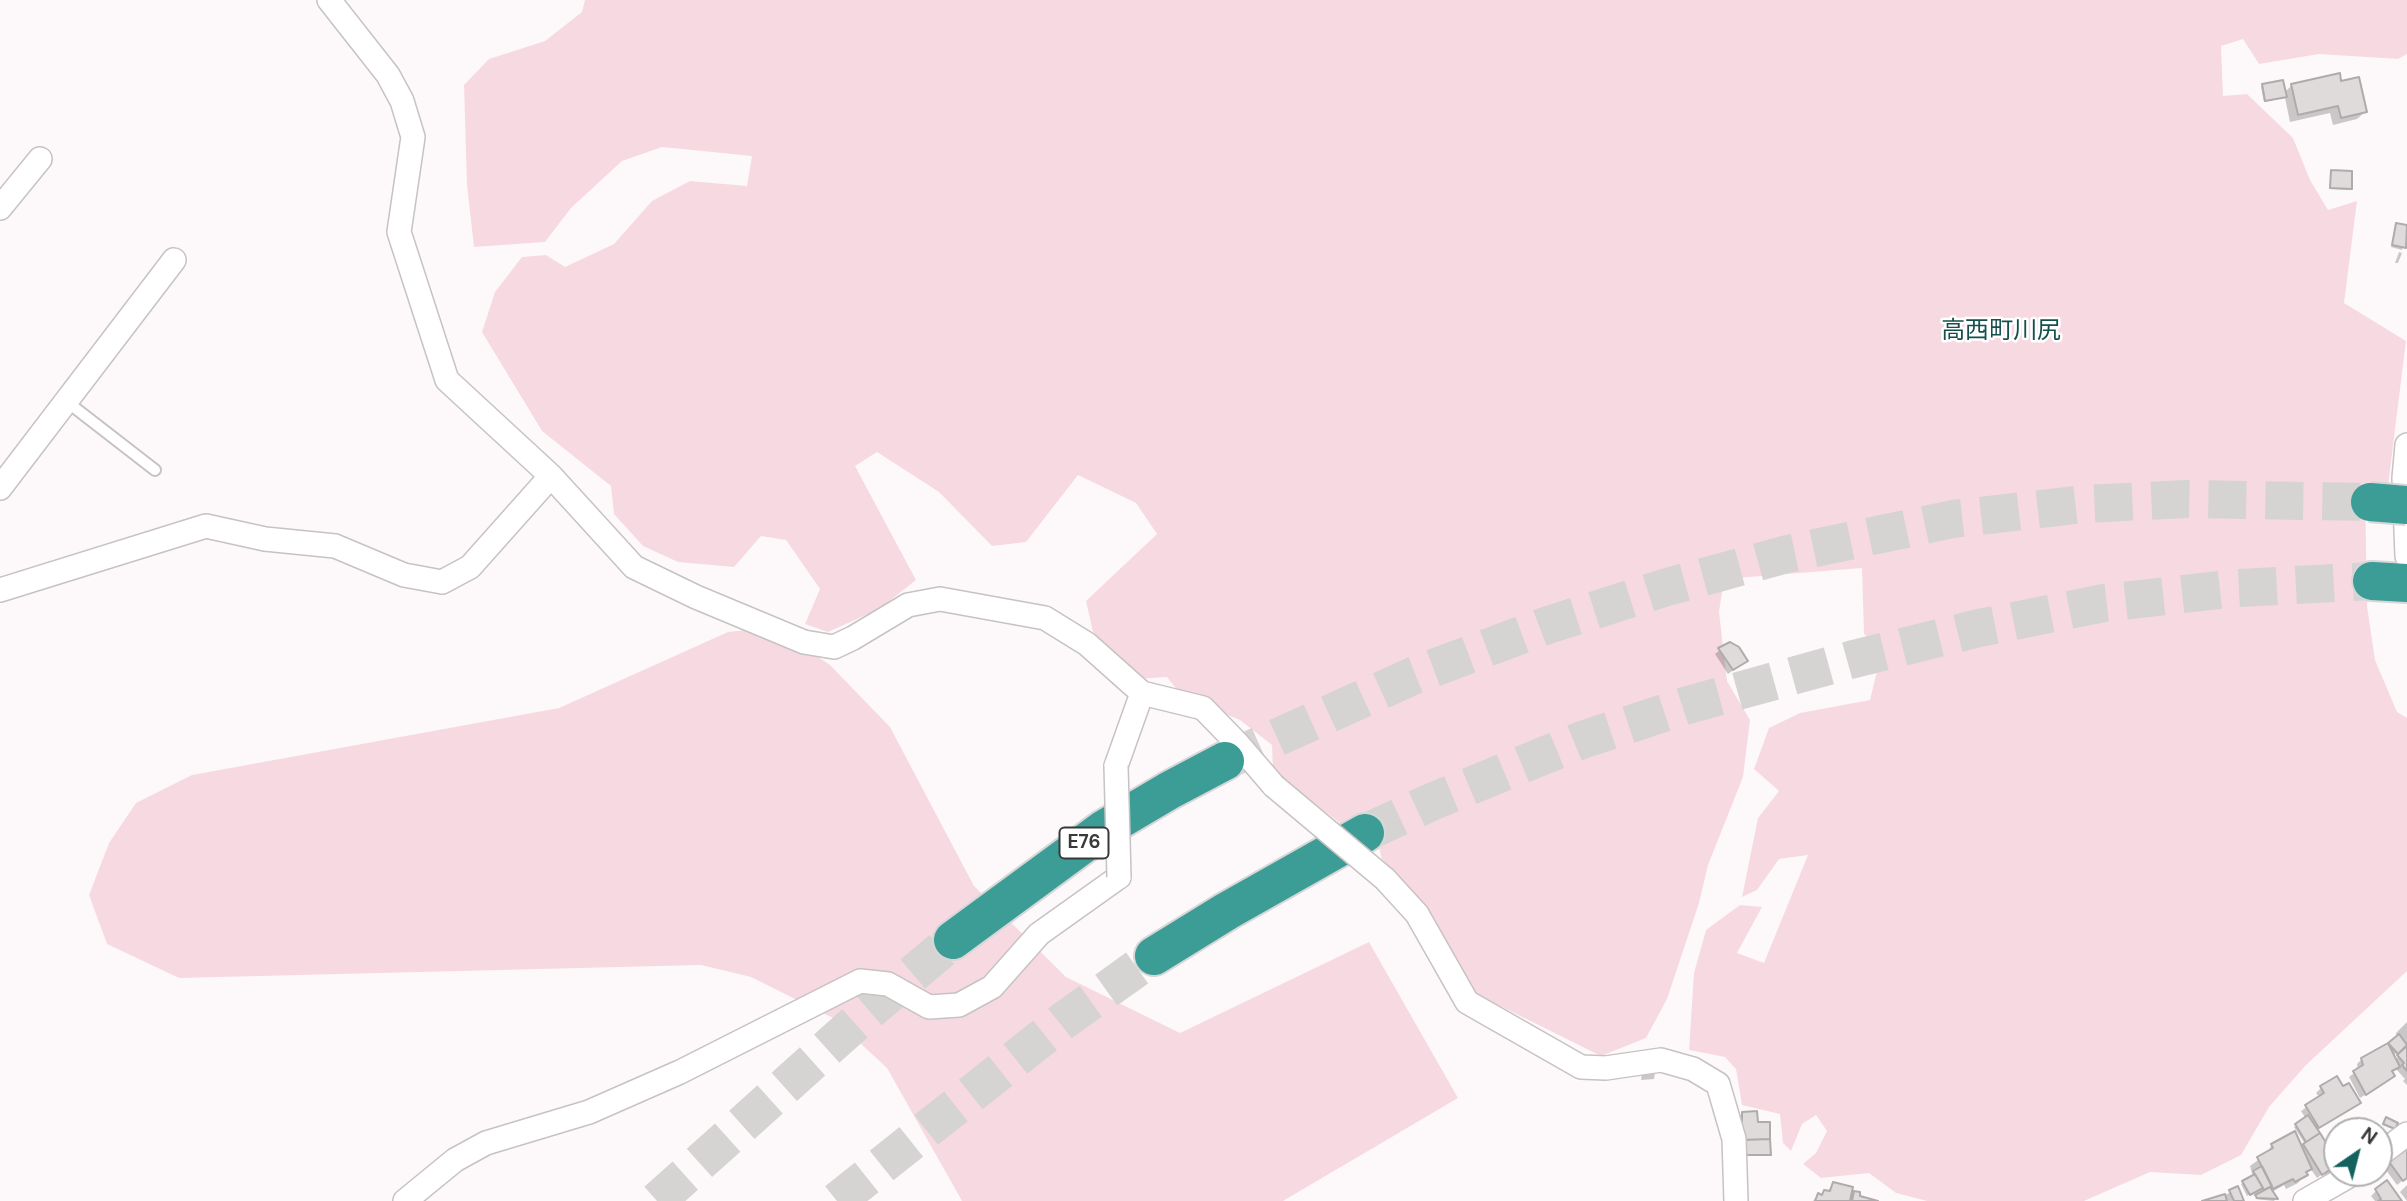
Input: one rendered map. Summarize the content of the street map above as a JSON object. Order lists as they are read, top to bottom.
{
  "streets": {
    "highway": ["E76"]
  },
  "districts": ["高西町川尻"],
  "north": "top right"
}
